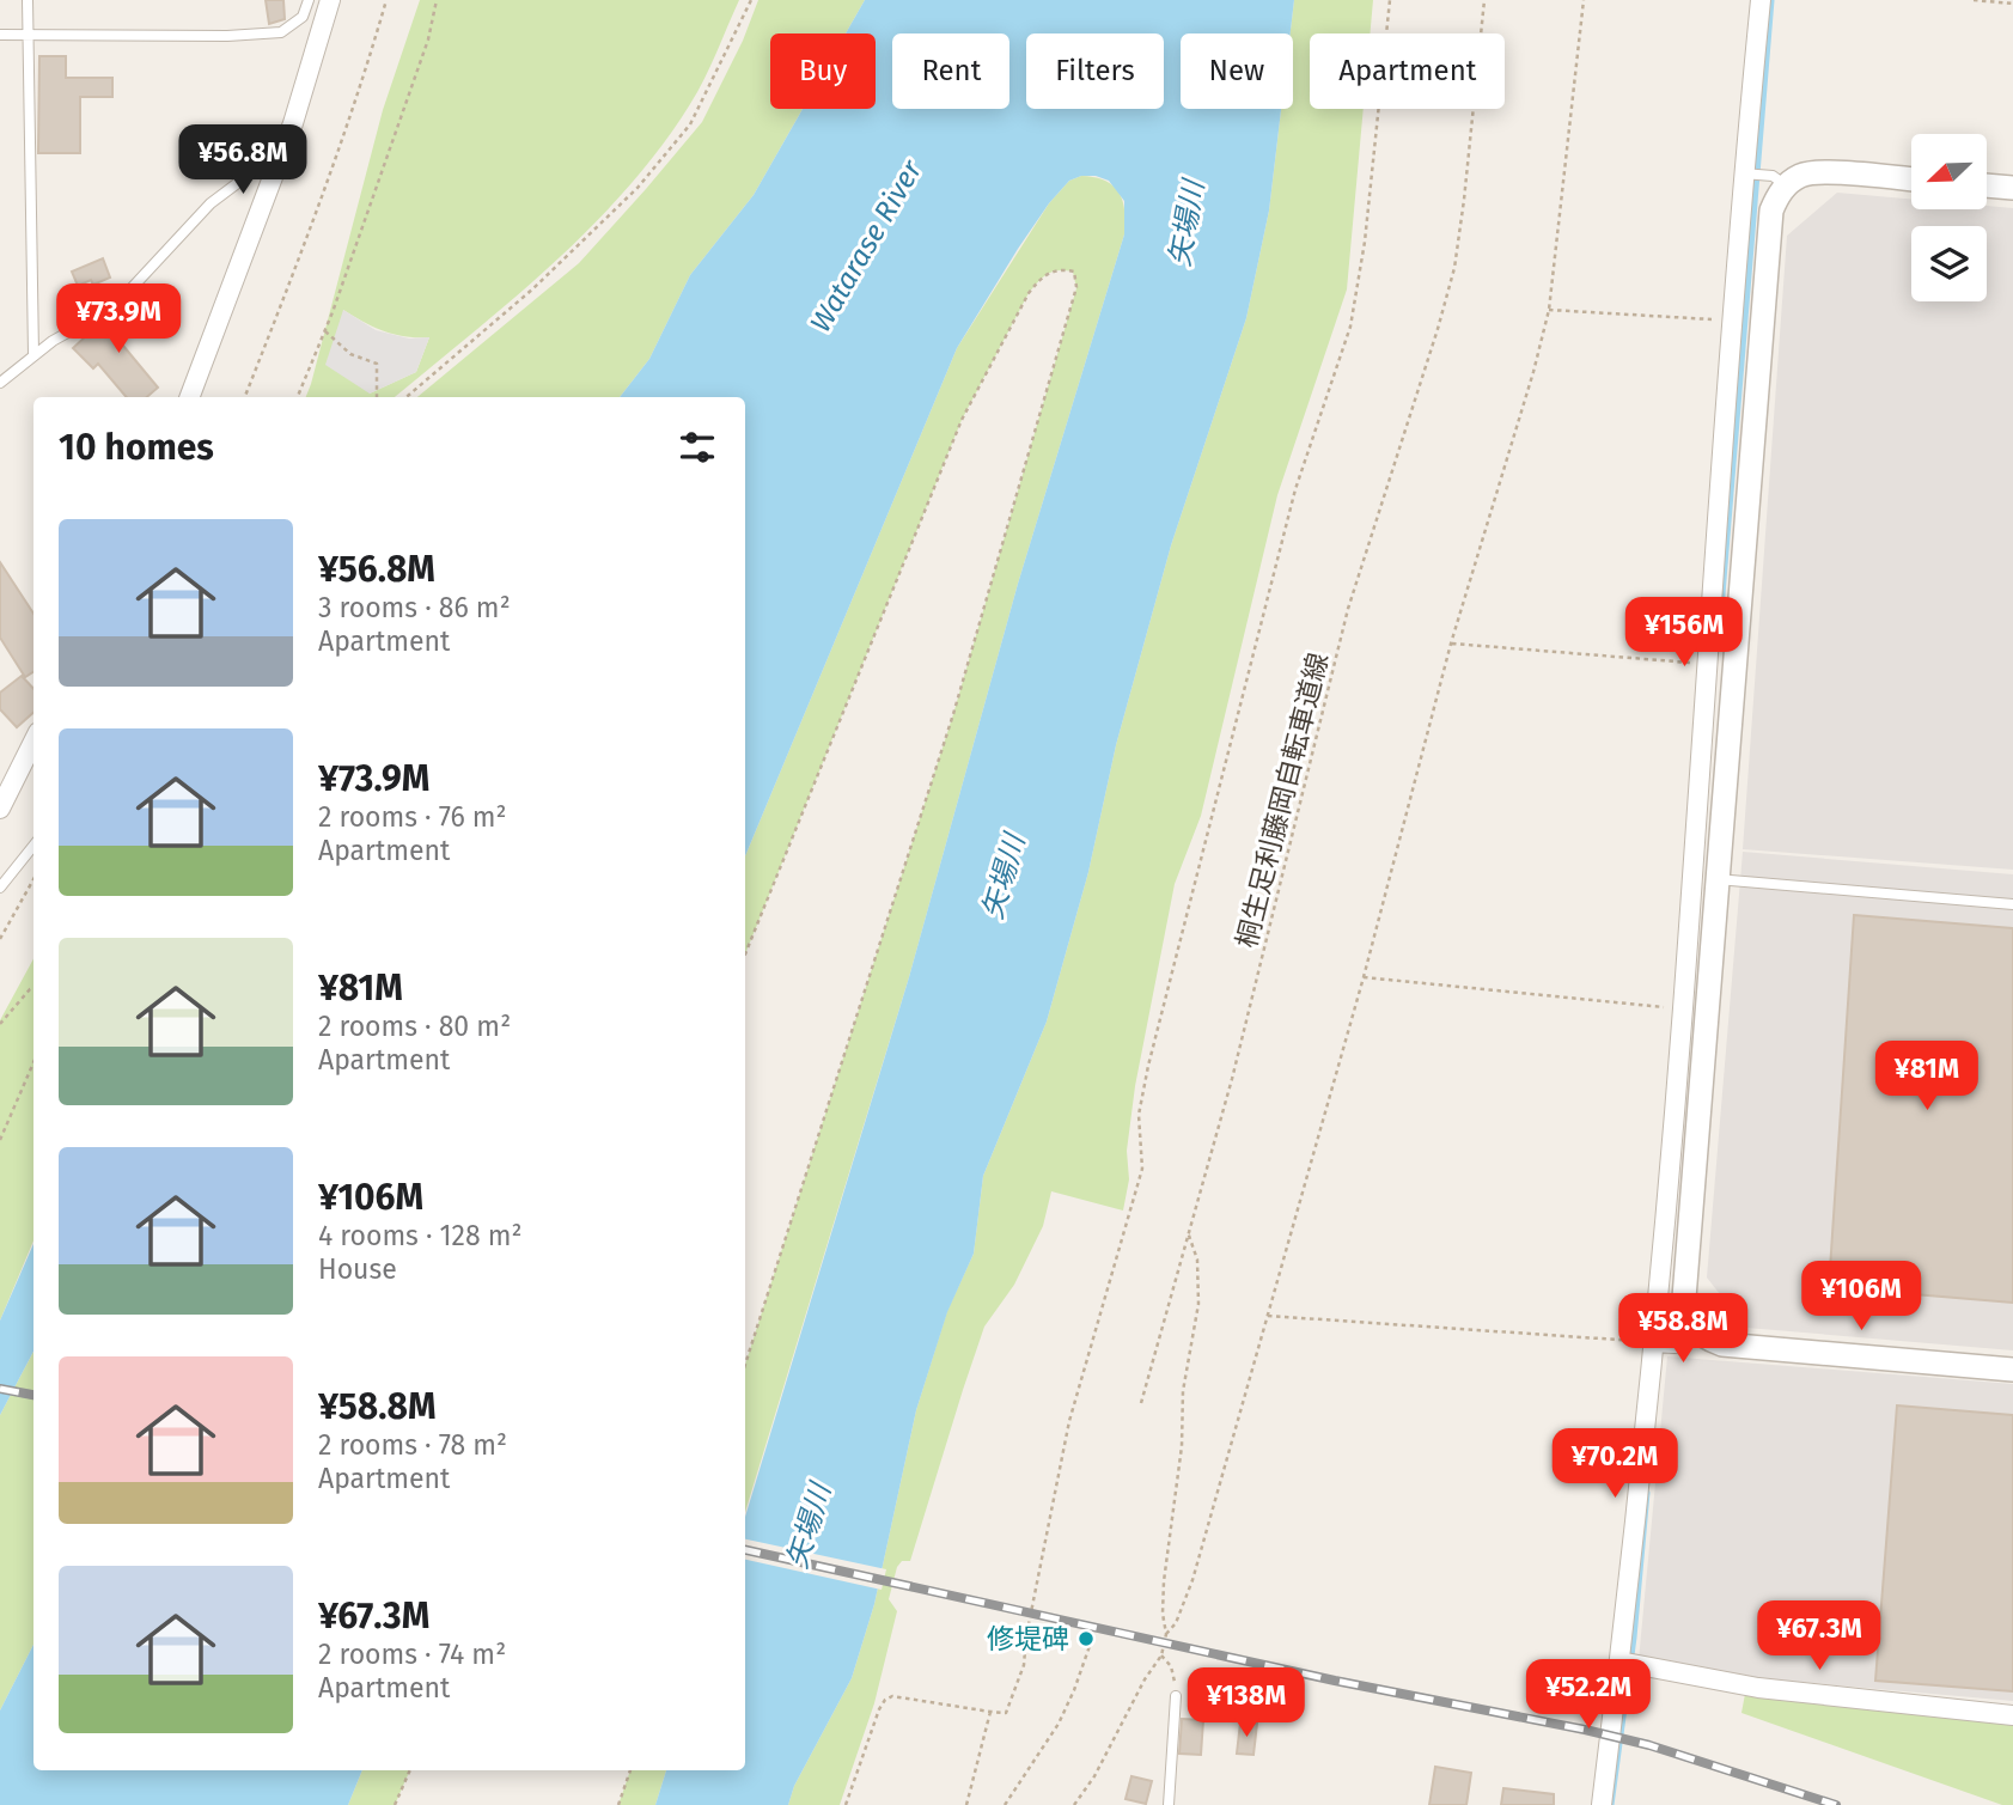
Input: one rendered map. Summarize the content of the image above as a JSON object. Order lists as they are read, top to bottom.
{
  "streets": {
    "path": ["桐生足利藤岡自転車道線"]
  },
  "water": ["矢場川", "Watarase River"],
  "places": ["修堤碑"],
  "north": "bottom left",
  "page": {
    "chip": [
      "Buy",
      "Rent",
      "Filters",
      "New",
      "Apartment"
    ],
    "price": [
      "¥56.8M",
      "¥73.9M",
      "¥156M",
      "¥81M",
      "¥106M",
      "¥58.8M",
      "¥70.2M",
      "¥67.3M",
      "¥52.2M",
      "¥138M"
    ],
    "heading": "10 homes",
    "list": [
      {
        "name": "¥56.8M",
        "note": "3 rooms · 86 m² · Apartment"
      },
      {
        "name": "¥73.9M",
        "note": "2 rooms · 76 m² · Apartment"
      },
      {
        "name": "¥81M",
        "note": "2 rooms · 80 m² · Apartment"
      },
      {
        "name": "¥106M",
        "note": "4 rooms · 128 m² · House"
      },
      {
        "name": "¥58.8M",
        "note": "2 rooms · 78 m² · Apartment"
      },
      {
        "name": "¥67.3M",
        "note": "2 rooms · 74 m² · Apartment"
      }
    ]
  }
}
